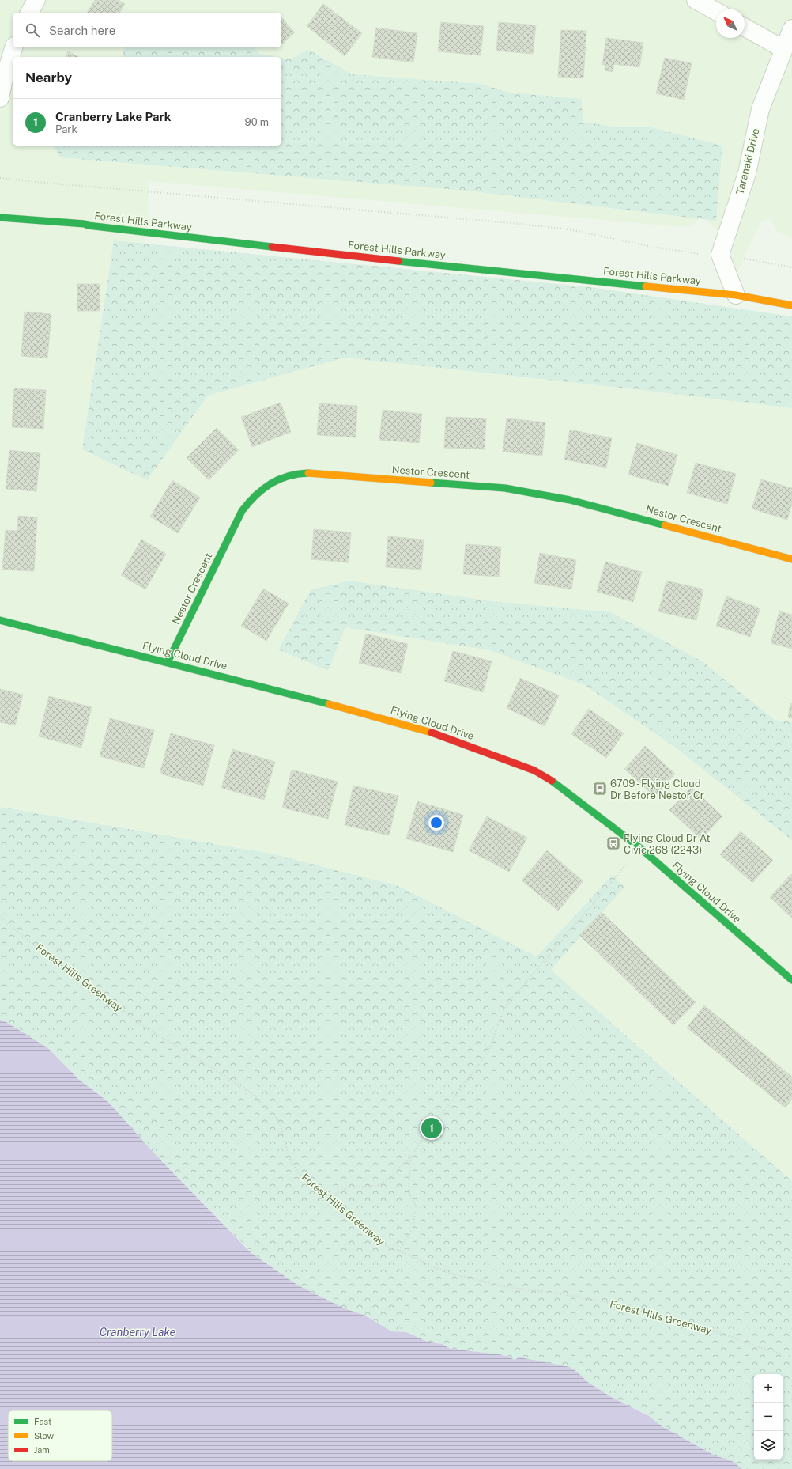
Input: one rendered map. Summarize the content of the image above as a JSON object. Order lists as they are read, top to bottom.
{
  "streets": {
    "street": [
      "Taranaki Drive",
      "Forest Hills Parkway",
      "Nestor Crescent",
      "Flying Cloud Drive"
    ],
    "path": ["Forest Hills Greenway"]
  },
  "crossings": [
    ["Nestor Crescent", "Flying Cloud Drive"]
  ],
  "water": ["Cranberry Lake"],
  "places": {
    "bus stop": ["6709 - Flying Cloud Dr Before Nestor Cr", "Flying Cloud Dr At Civic 268 (2243)"]
  },
  "legend": ["Fast", "Slow", "Jam"],
  "north": "top left",
  "page": {
    "search": "Search here",
    "heading": "Nearby",
    "list": [
      {
        "mark": "1",
        "name": "Cranberry Lake Park",
        "note": "Park",
        "value": "90 m"
      }
    ],
    "pins": "1",
    "map_buttons": ["+", "−"]
  }
}
